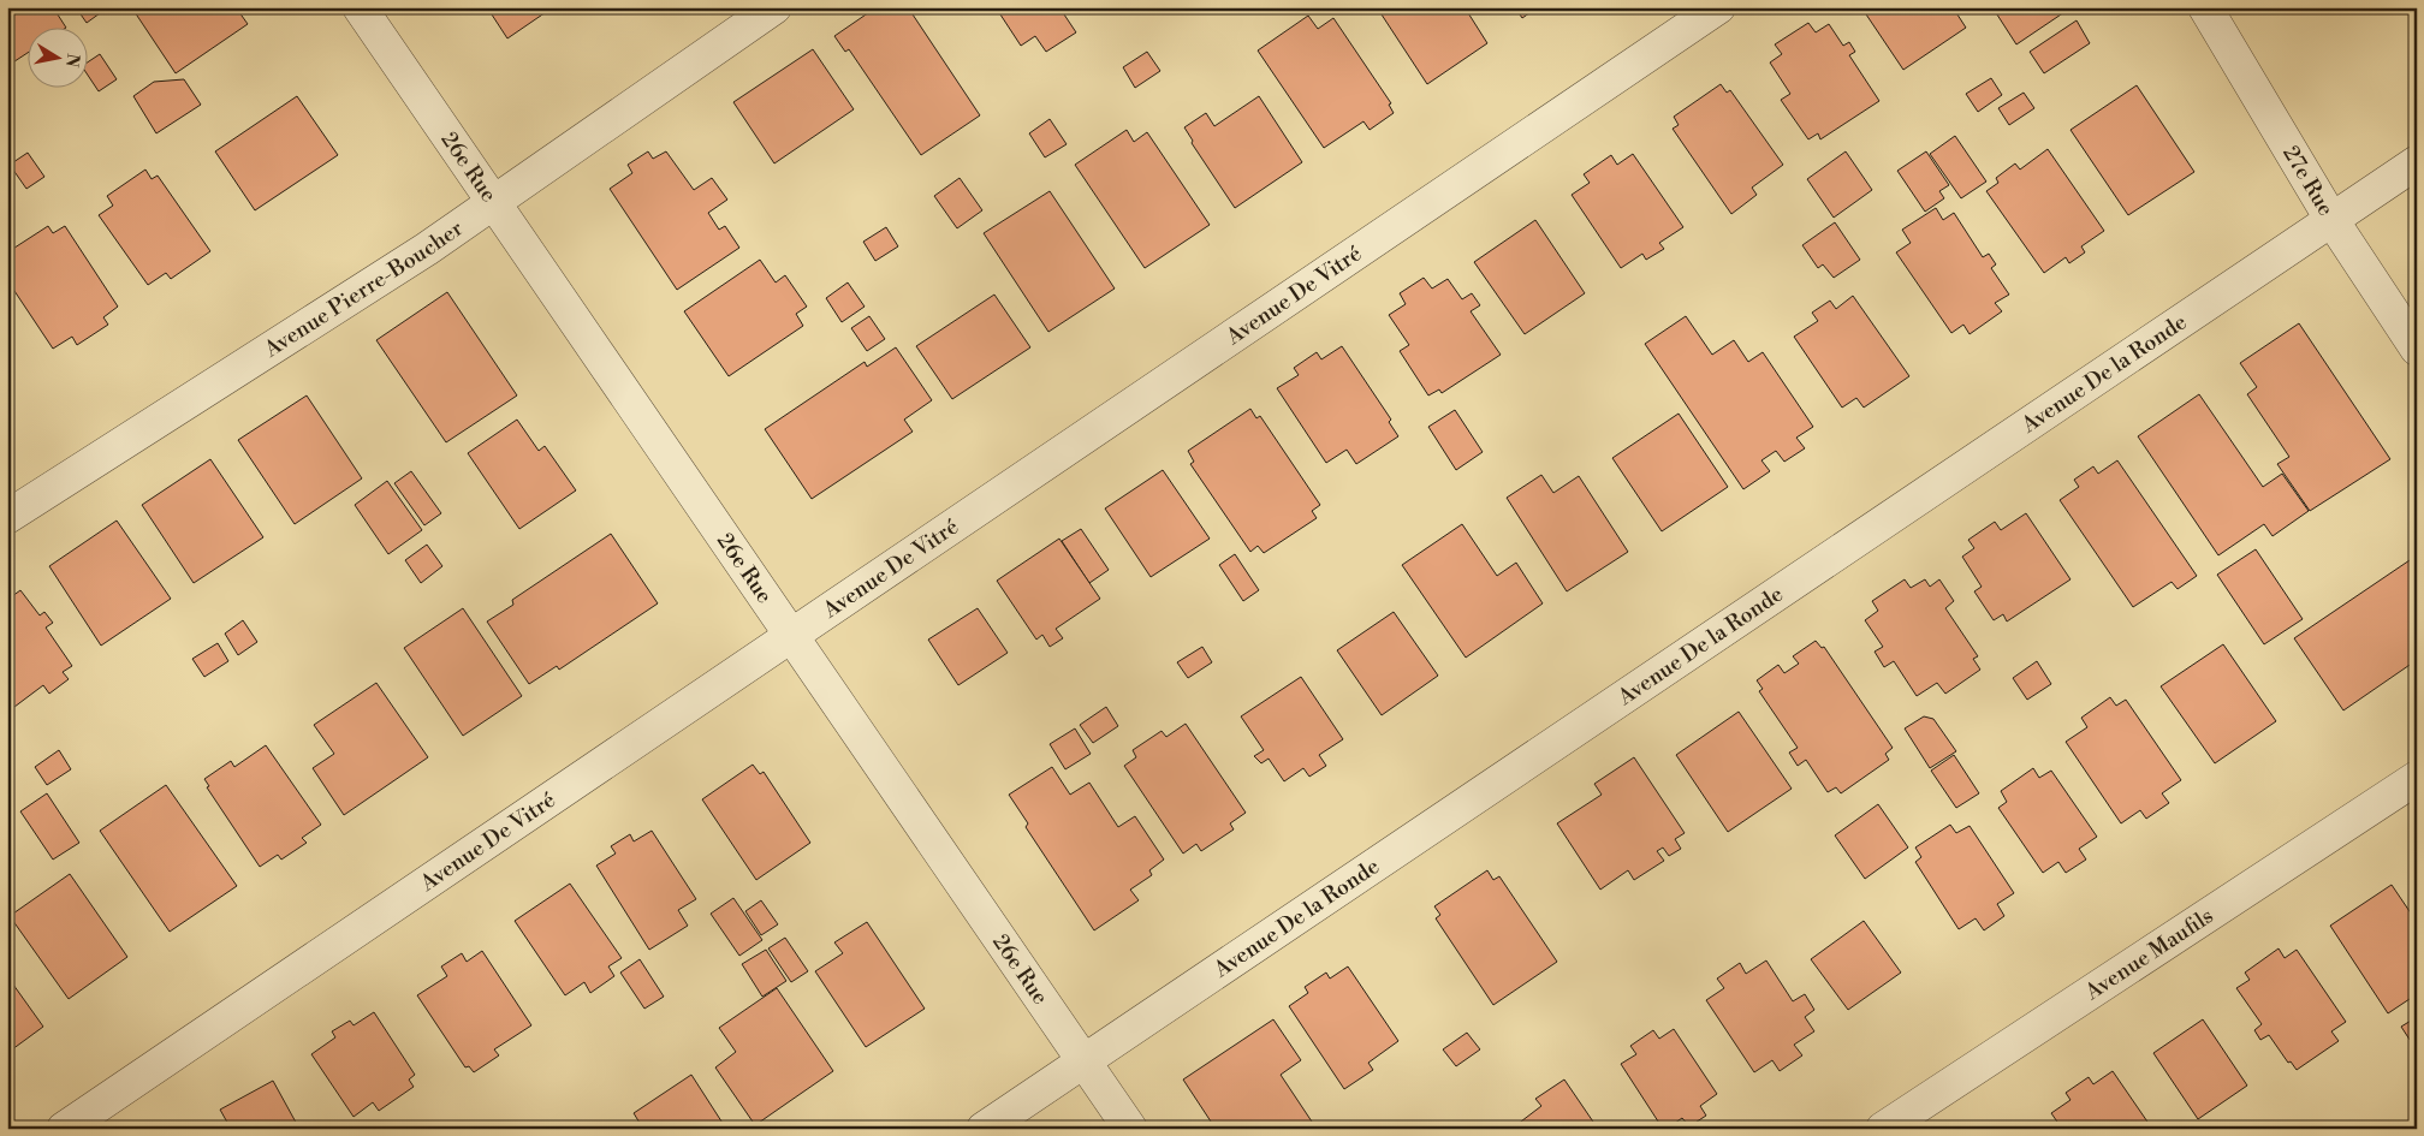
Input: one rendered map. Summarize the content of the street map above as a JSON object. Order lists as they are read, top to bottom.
{
  "streets": {
    "street": [
      "26e Rue",
      "27e Rue",
      "Avenue Pierre-Boucher",
      "Avenue De Vitré",
      "Avenue De la Ronde",
      "Avenue Maufils"
    ]
  },
  "crossings": [
    ["26e Rue", "Avenue Pierre-Boucher"],
    ["26e Rue", "Avenue De Vitré"],
    ["26e Rue", "Avenue De la Ronde"],
    ["27e Rue", "Avenue De la Ronde"]
  ],
  "north": "right"
}
